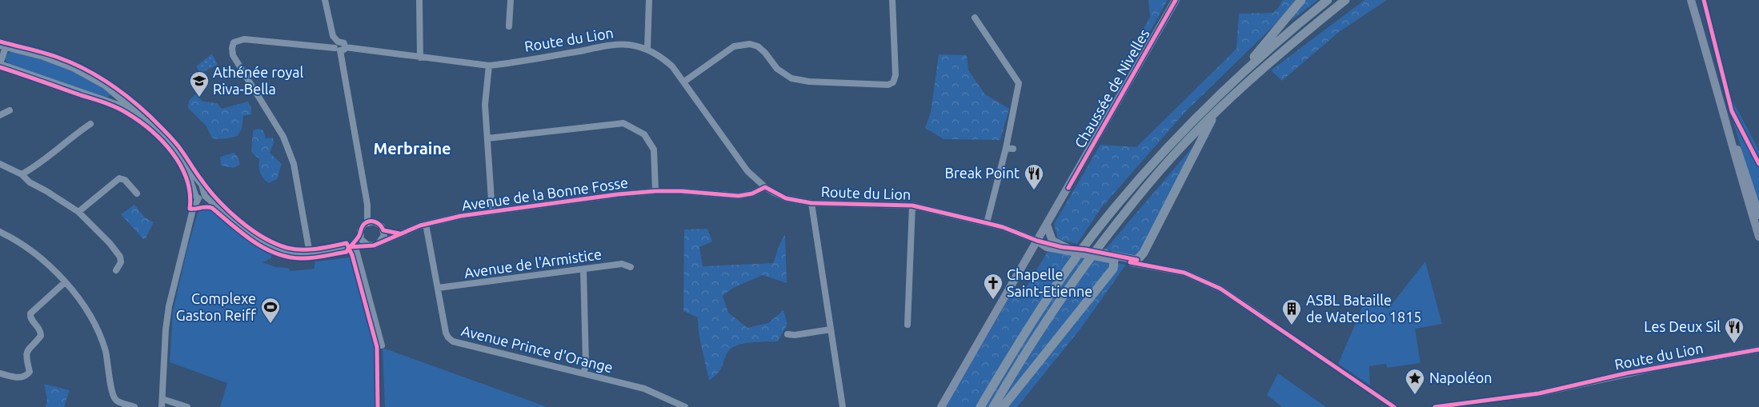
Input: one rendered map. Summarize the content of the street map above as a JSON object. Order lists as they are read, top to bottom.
{
  "streets": {
    "main road": ["Route du Lion", "Chaussée de Nivelles"],
    "street": ["Avenue de la Bonne Fosse", "Avenue de l'Armistice", "Avenue Prince d'Orange"]
  },
  "crossings": [
    ["Route du Lion", "Chaussée de Nivelles"],
    ["Route du Lion", "Avenue de la Bonne Fosse"],
    ["Avenue de la Bonne Fosse", "Avenue Prince d'Orange"],
    ["Avenue de l'Armistice", "Avenue Prince d'Orange"]
  ],
  "districts": ["Merbraine"],
  "places": {
    "school or university": ["Athénée royal Riva-Bella"],
    "restaurant": ["Break Point", "Les Deux Sil"],
    "church": ["Chapelle Saint-Etienne"],
    "sports": ["Complexe Gaston Reiff"],
    "building": ["ASBL Bataille de Waterloo 1815"],
    "place": ["Napoléon"]
  }
}
